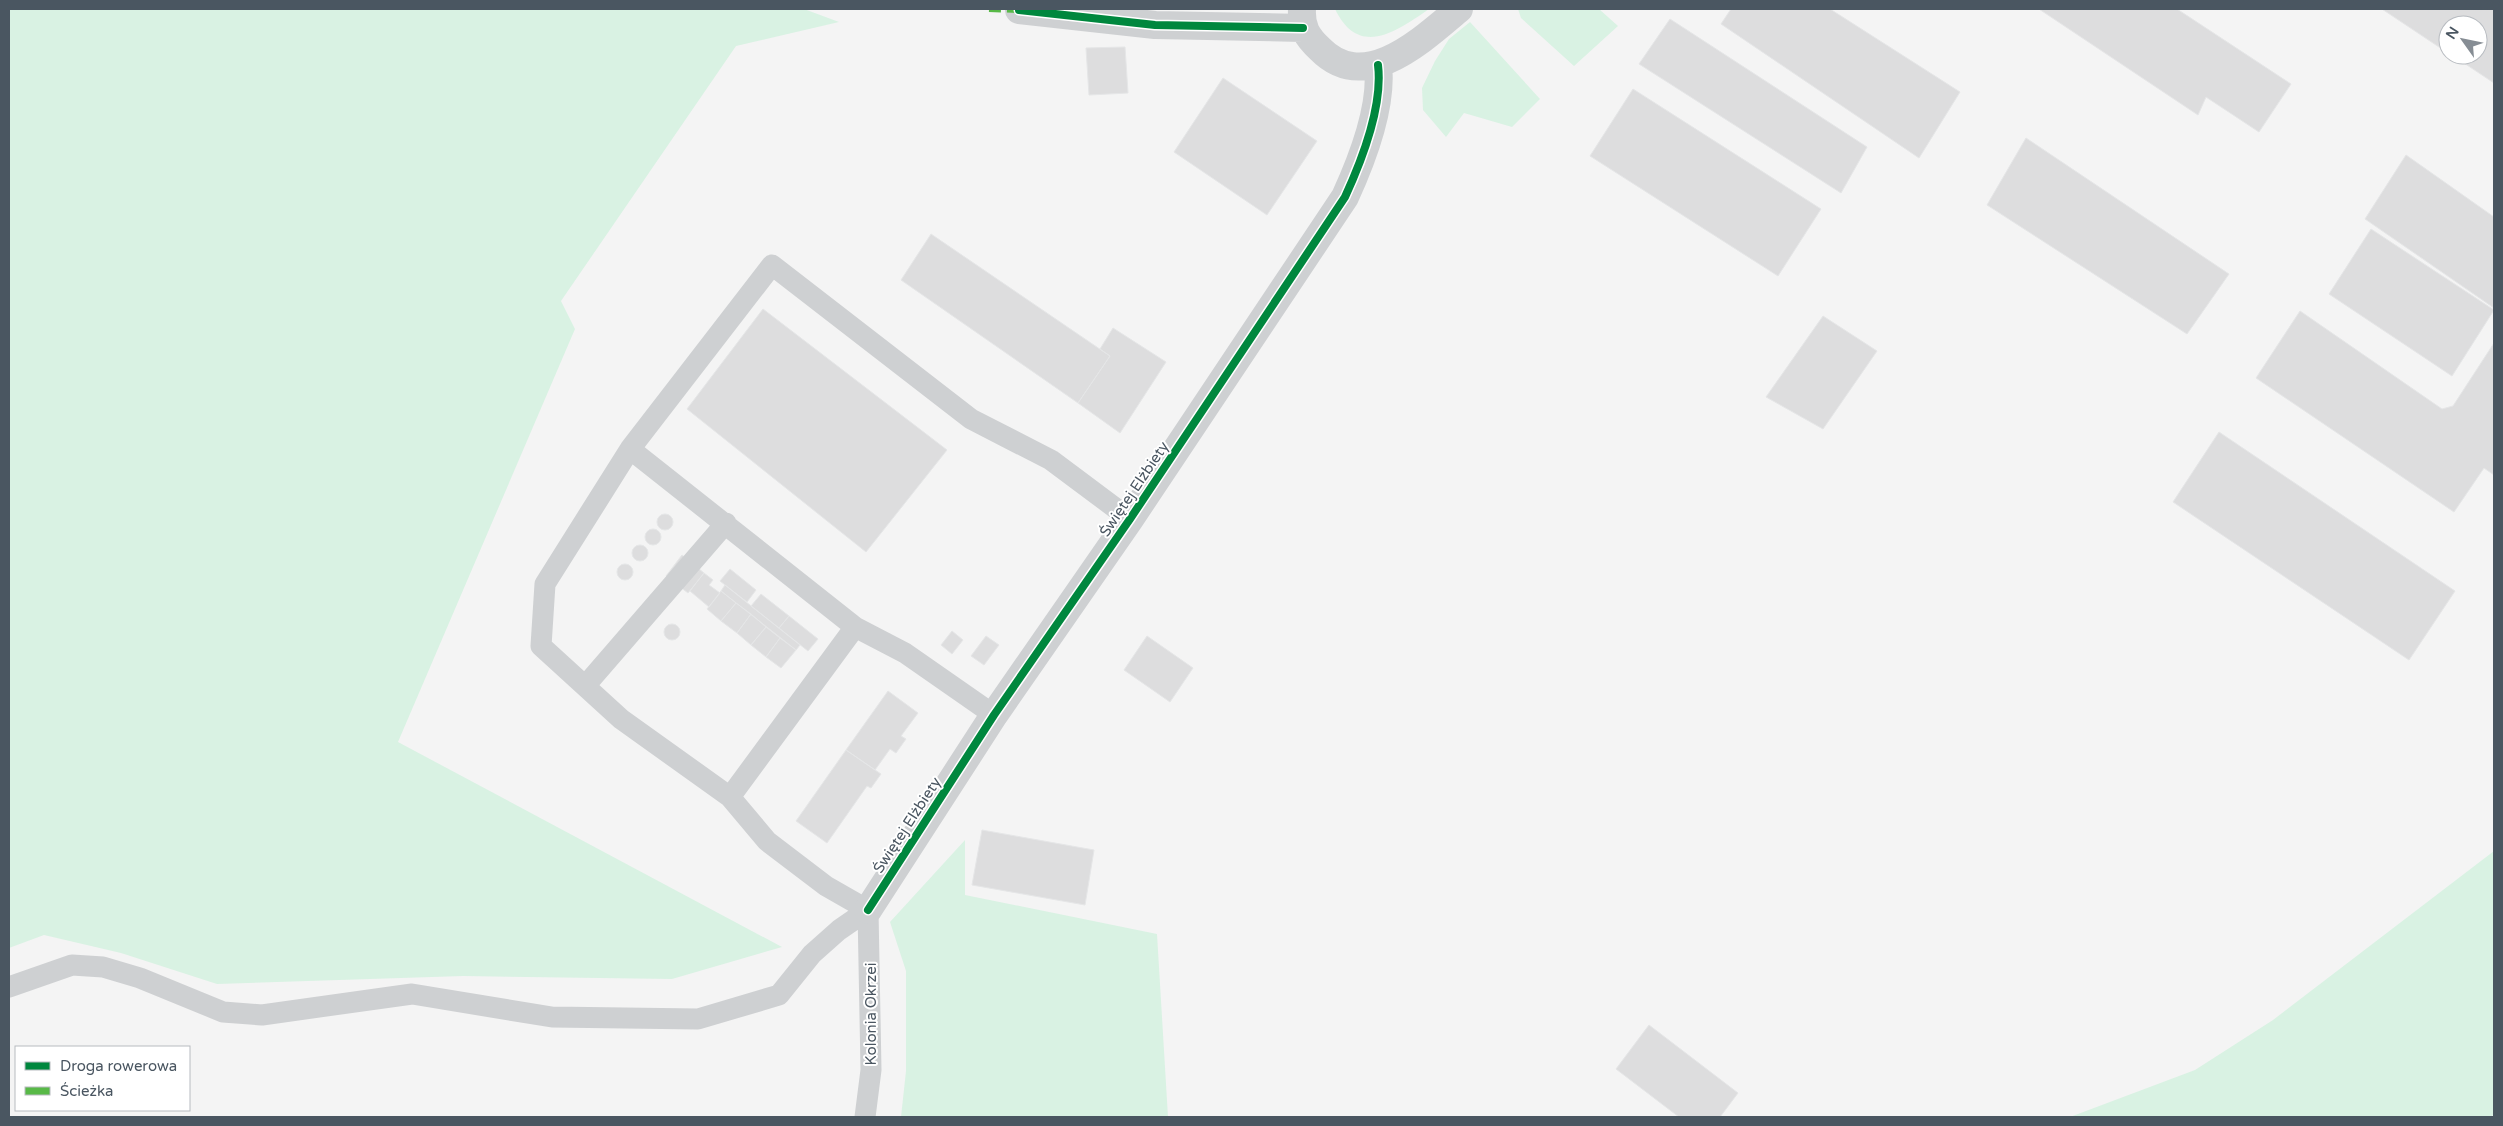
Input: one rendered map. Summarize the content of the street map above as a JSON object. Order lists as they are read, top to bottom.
{
  "streets": {
    "street": ["Świętej Elżbiety"],
    "lane": ["Kolonia Okrzei"]
  },
  "crossings": [
    ["Świętej Elżbiety", "Kolonia Okrzei"]
  ],
  "legend": ["Droga rowerowa", "Ścieżka"],
  "north": "top left"
}
